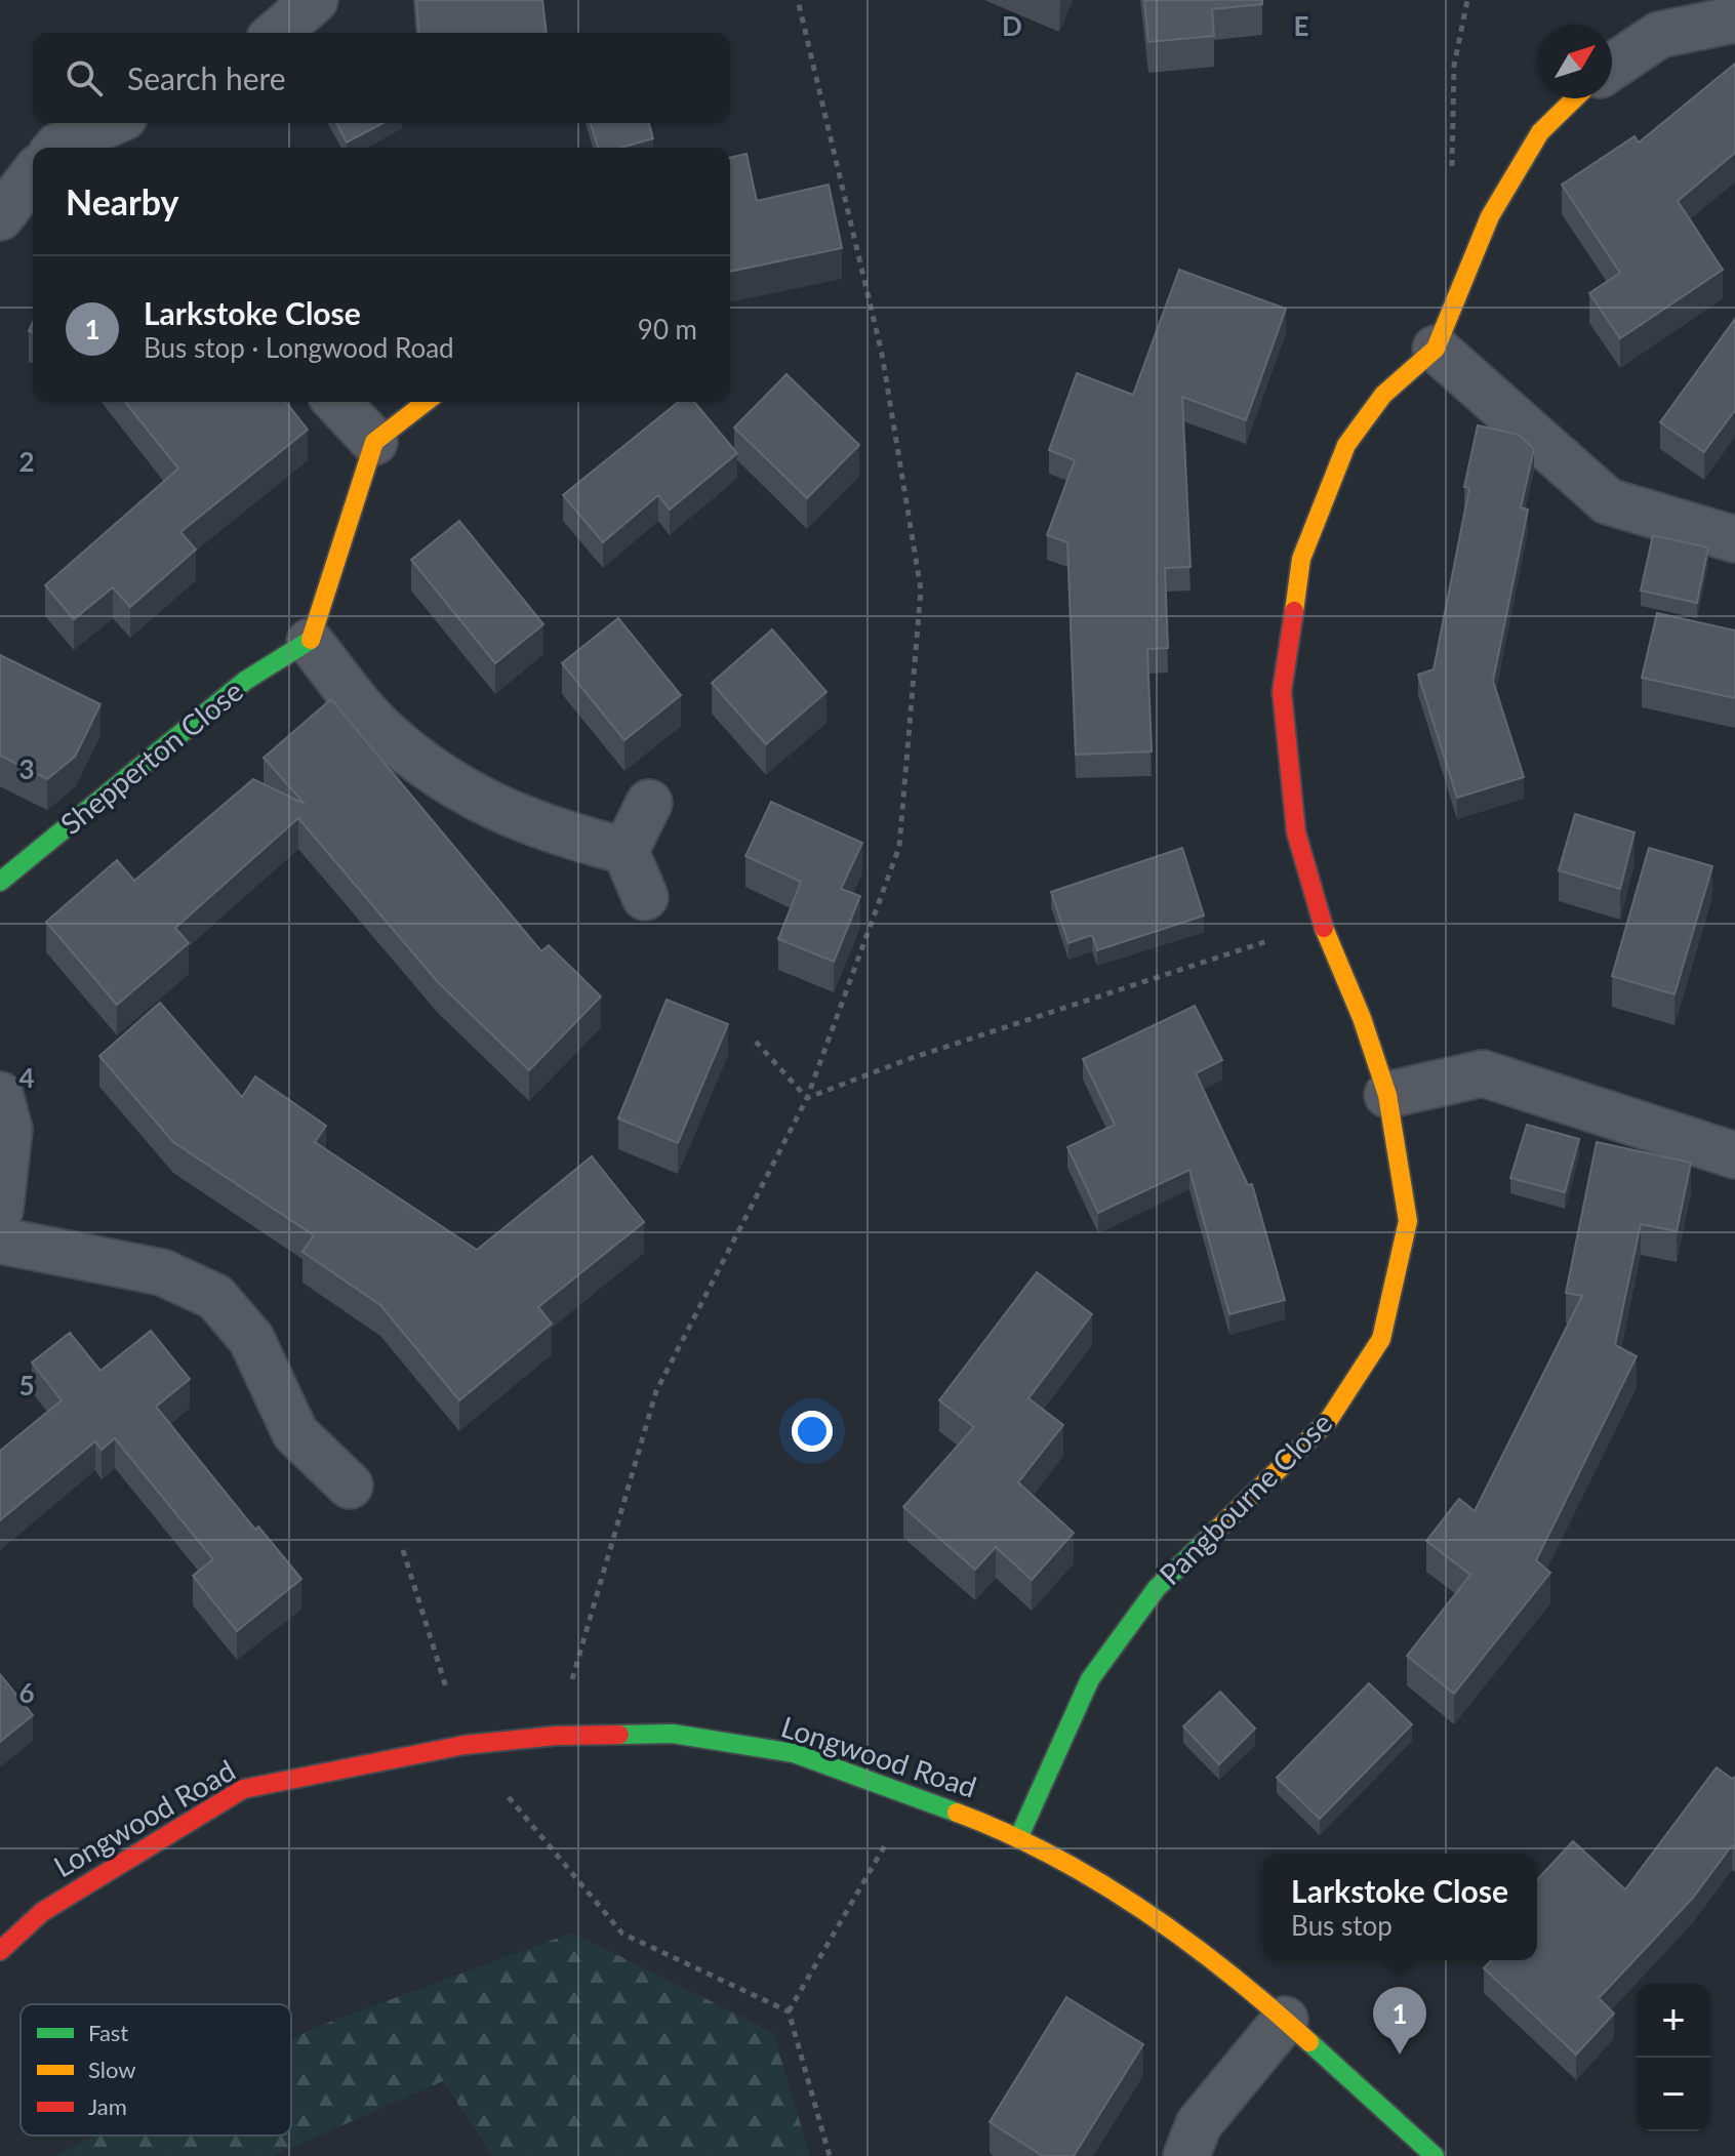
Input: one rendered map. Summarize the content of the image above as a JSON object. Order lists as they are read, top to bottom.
{
  "streets": {
    "street": ["Shepperton Close", "Pangbourne Close", "Longwood Road"]
  },
  "crossings": [
    ["Pangbourne Close", "Longwood Road"]
  ],
  "legend": ["Fast", "Slow", "Jam"],
  "north": "top right",
  "page": {
    "search": "Search here",
    "heading": "Nearby",
    "list": [
      {
        "mark": "1",
        "name": "Larkstoke Close",
        "note": "Bus stop · Longwood Road",
        "value": "90 m"
      }
    ],
    "popup": ["Larkstoke Close", "Bus stop"],
    "map_buttons": ["+", "−"],
    "pins": "1"
  },
  "grid": {
    "columns": ["D", "E"],
    "rows": [
      "2",
      "3",
      "4",
      "5",
      "6"
    ]
  }
}
